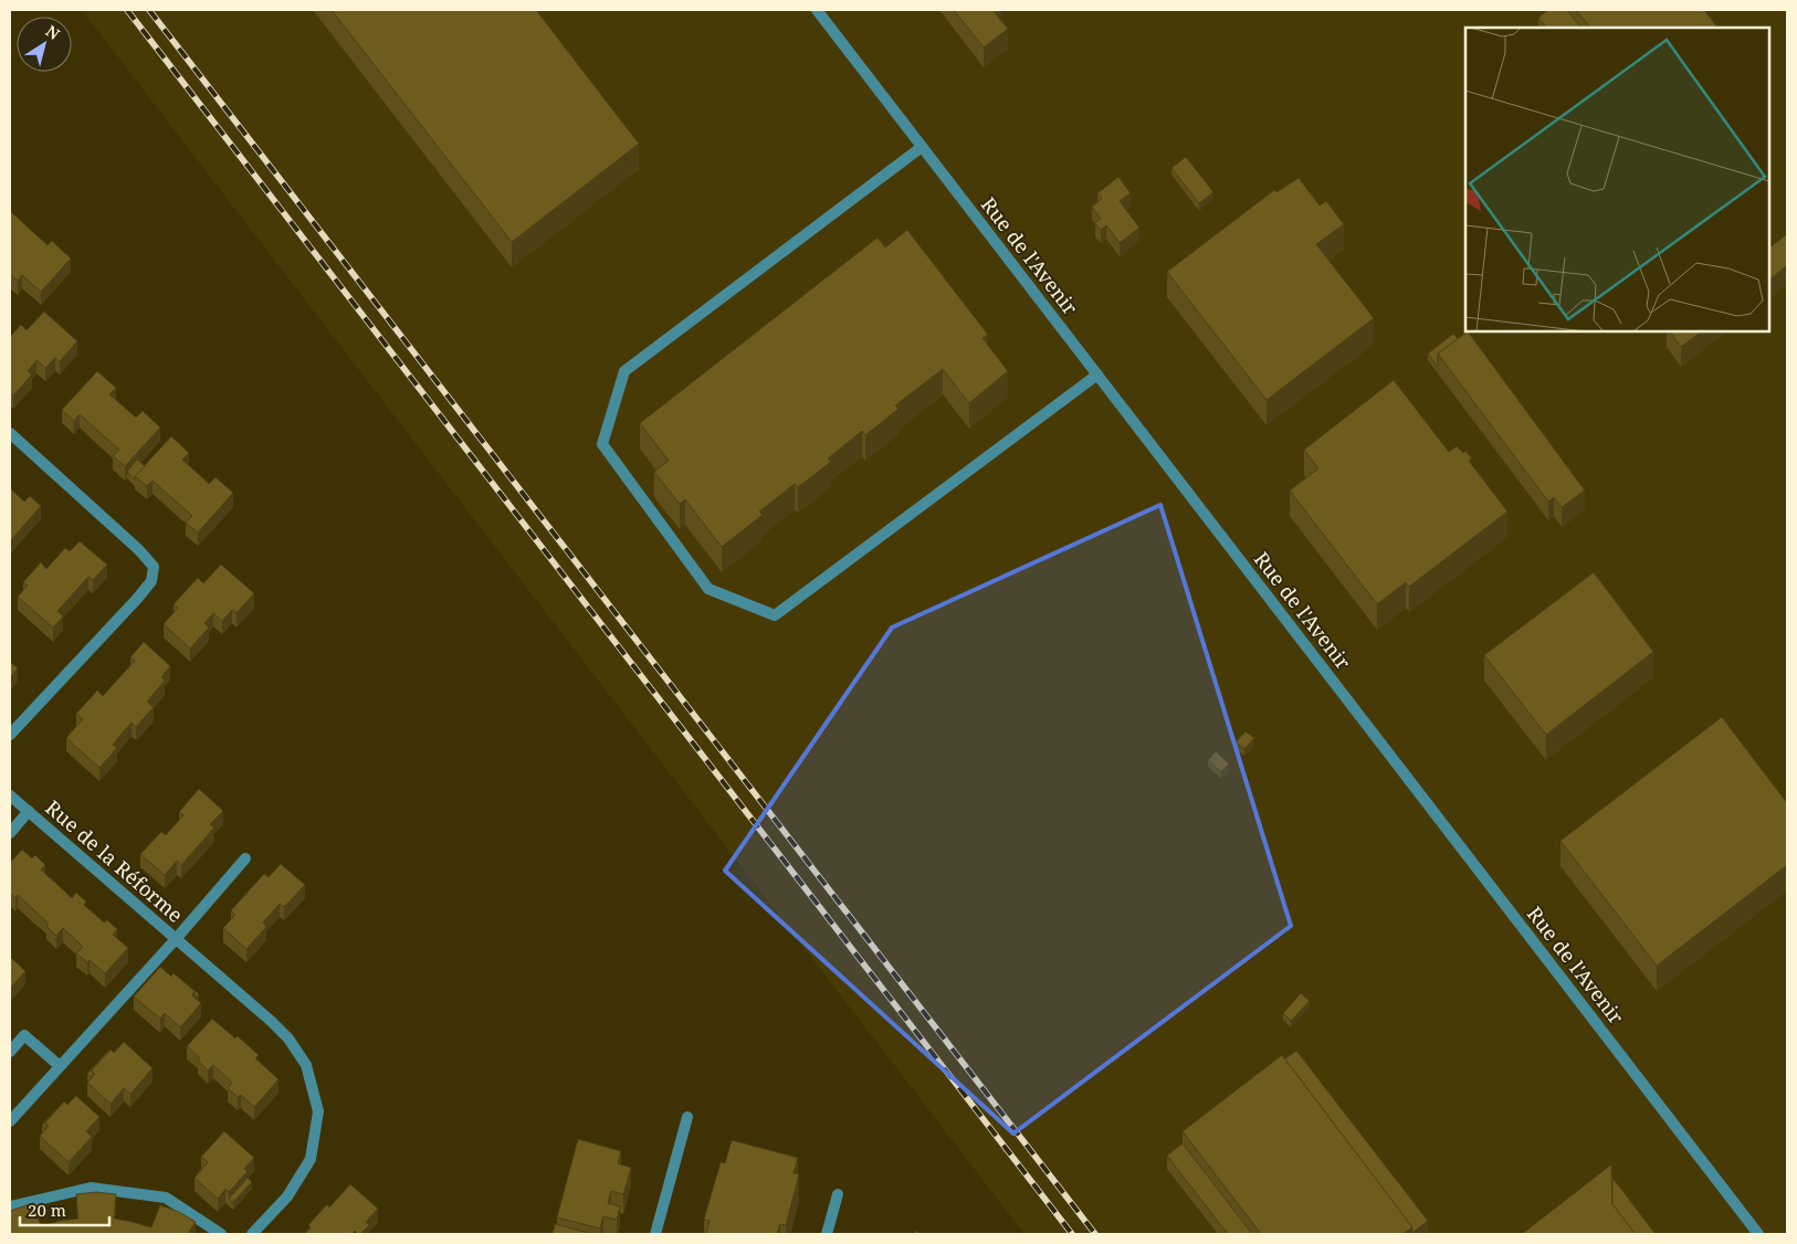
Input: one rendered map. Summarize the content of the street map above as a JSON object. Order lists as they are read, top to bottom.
{
  "streets": {
    "street": ["Rue de l'Avenir", "Rue de la Réforme"]
  },
  "scale_bar": "20 m",
  "north": "top right"
}
